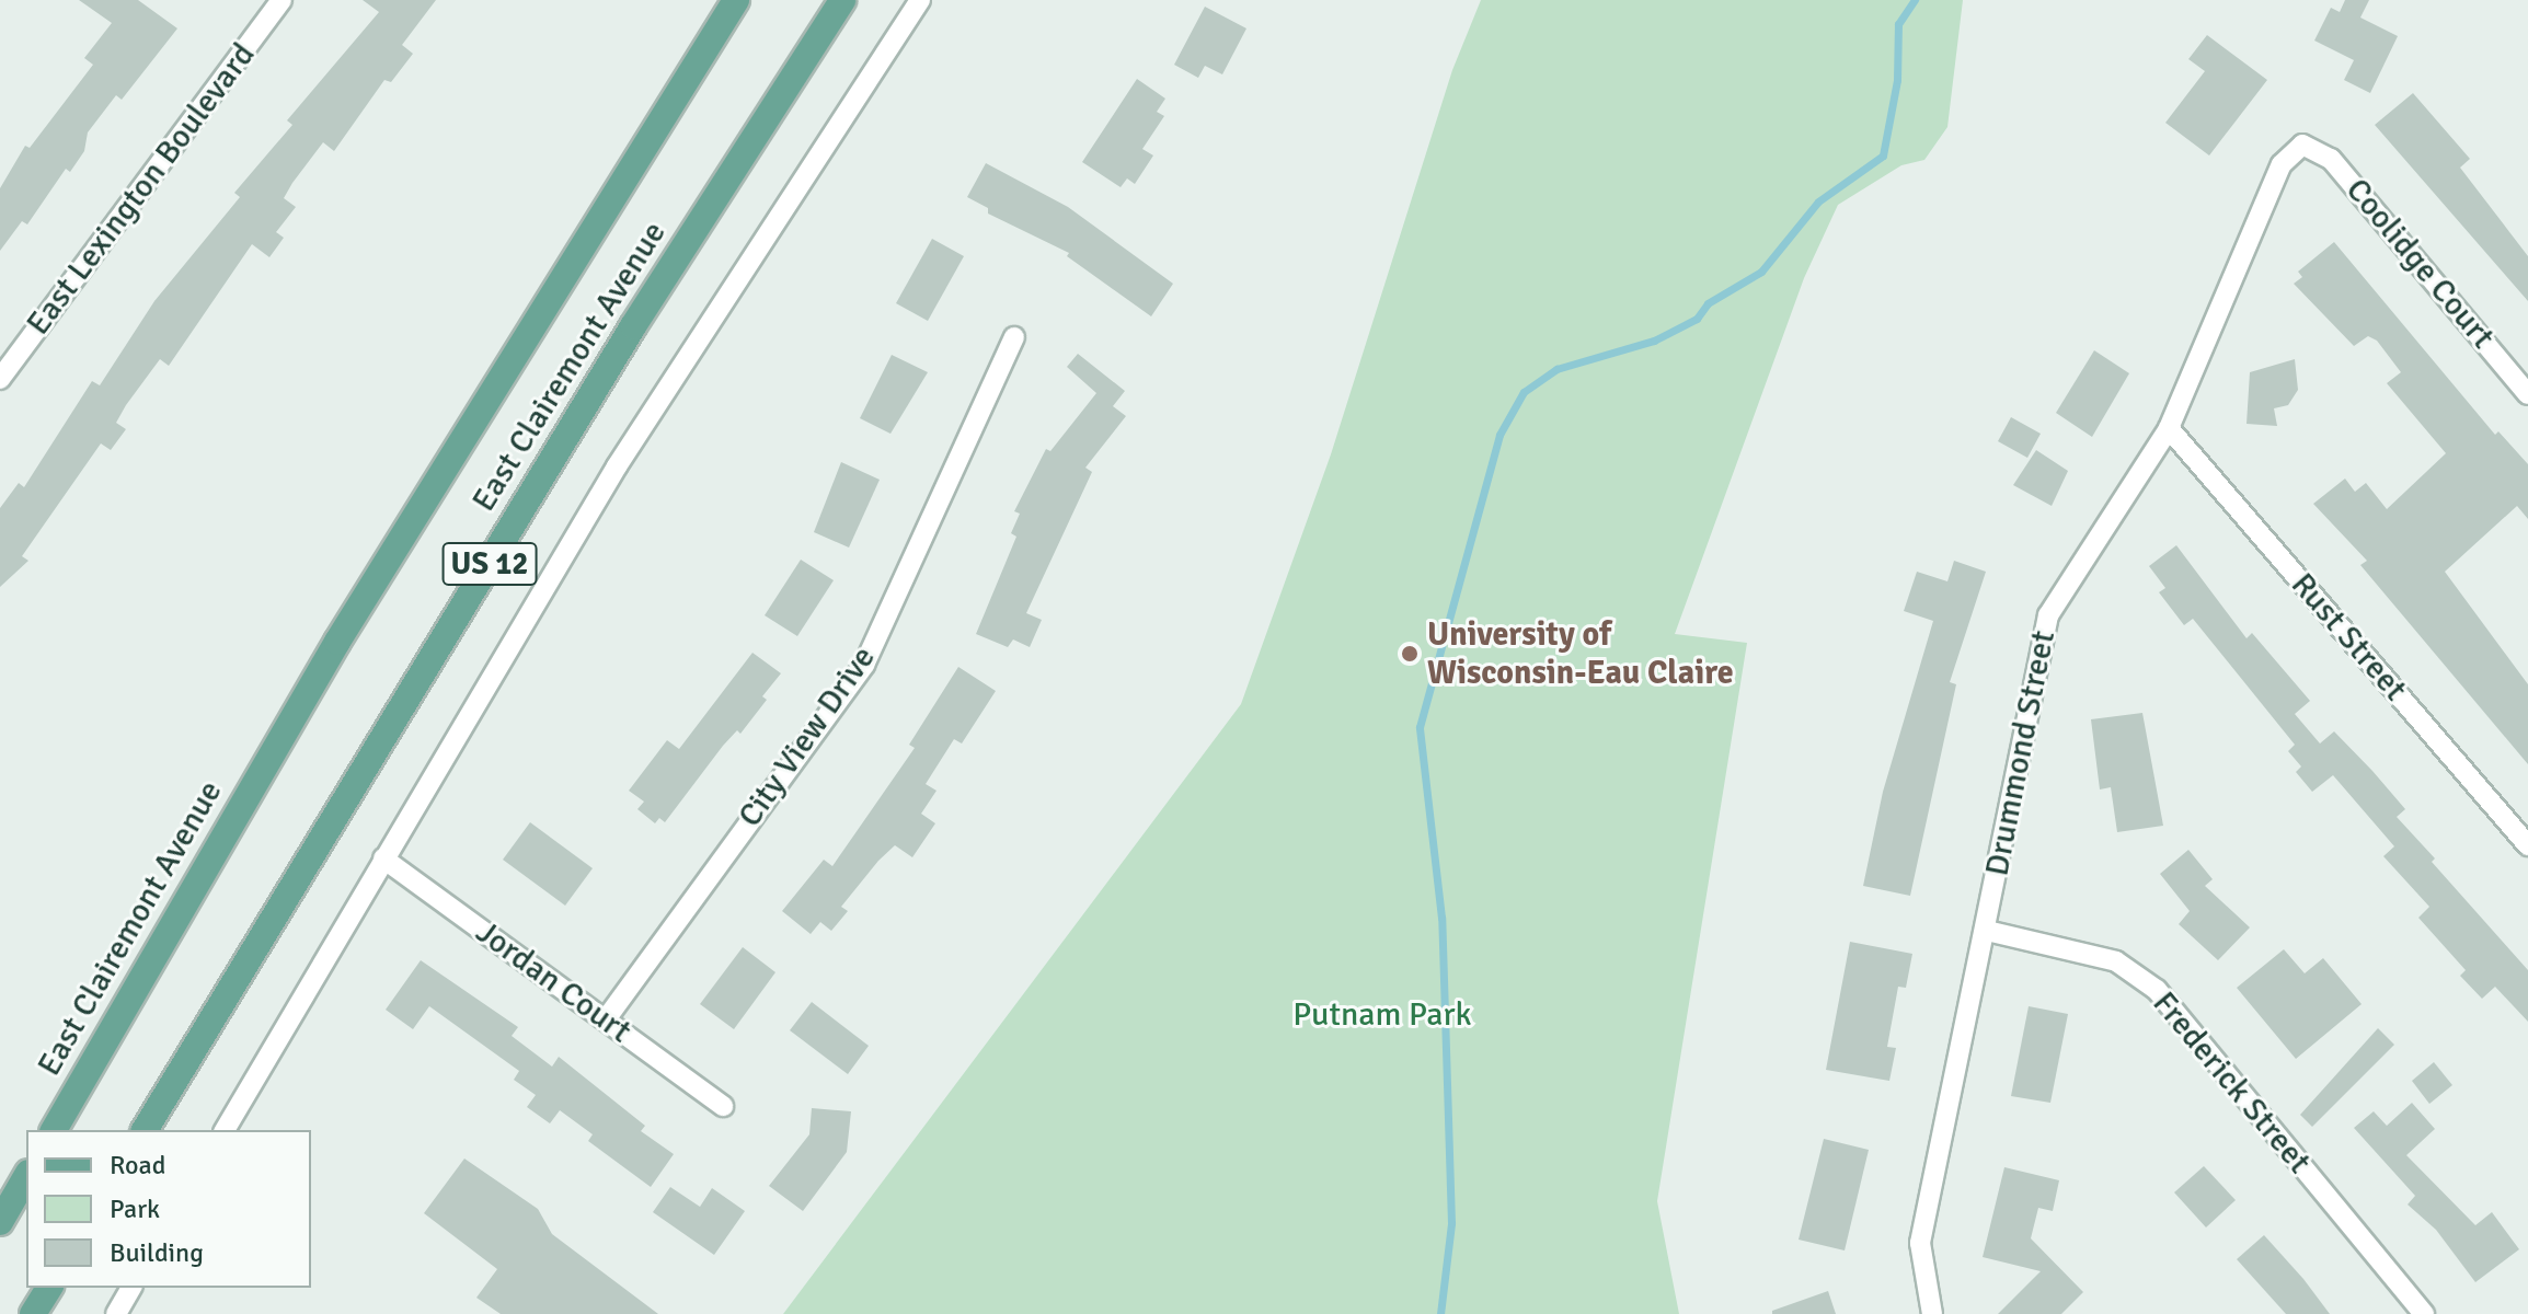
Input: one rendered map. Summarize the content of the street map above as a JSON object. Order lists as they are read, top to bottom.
{
  "streets": {
    "main road": ["East Clairemont Avenue", "US 12"],
    "street": [
      "East Lexington Boulevard",
      "Coolidge Court",
      "Rust Street",
      "City View Drive",
      "Drummond Street",
      "Jordan Court",
      "Frederick Street"
    ]
  },
  "crossings": [
    ["Coolidge Court", "Drummond Street"],
    ["Rust Street", "Drummond Street"],
    ["City View Drive", "Jordan Court"],
    ["Drummond Street", "Frederick Street"]
  ],
  "parks": ["Putnam Park"],
  "places": ["University of Wisconsin-Eau Claire"],
  "legend": ["Road", "Park", "Building"]
}
